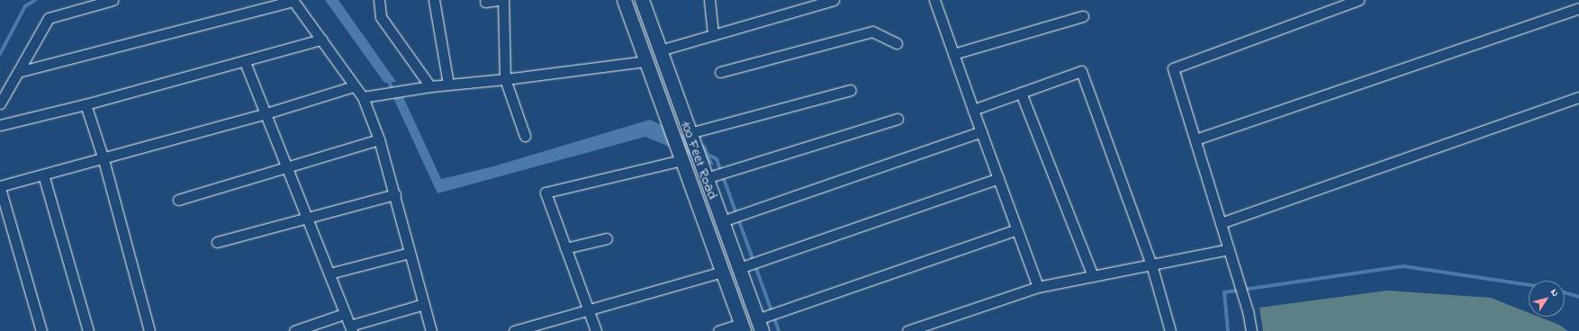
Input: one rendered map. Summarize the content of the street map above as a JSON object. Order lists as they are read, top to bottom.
{
  "streets": {
    "main road": ["100 Feet Road"]
  },
  "north": "top right"
}
